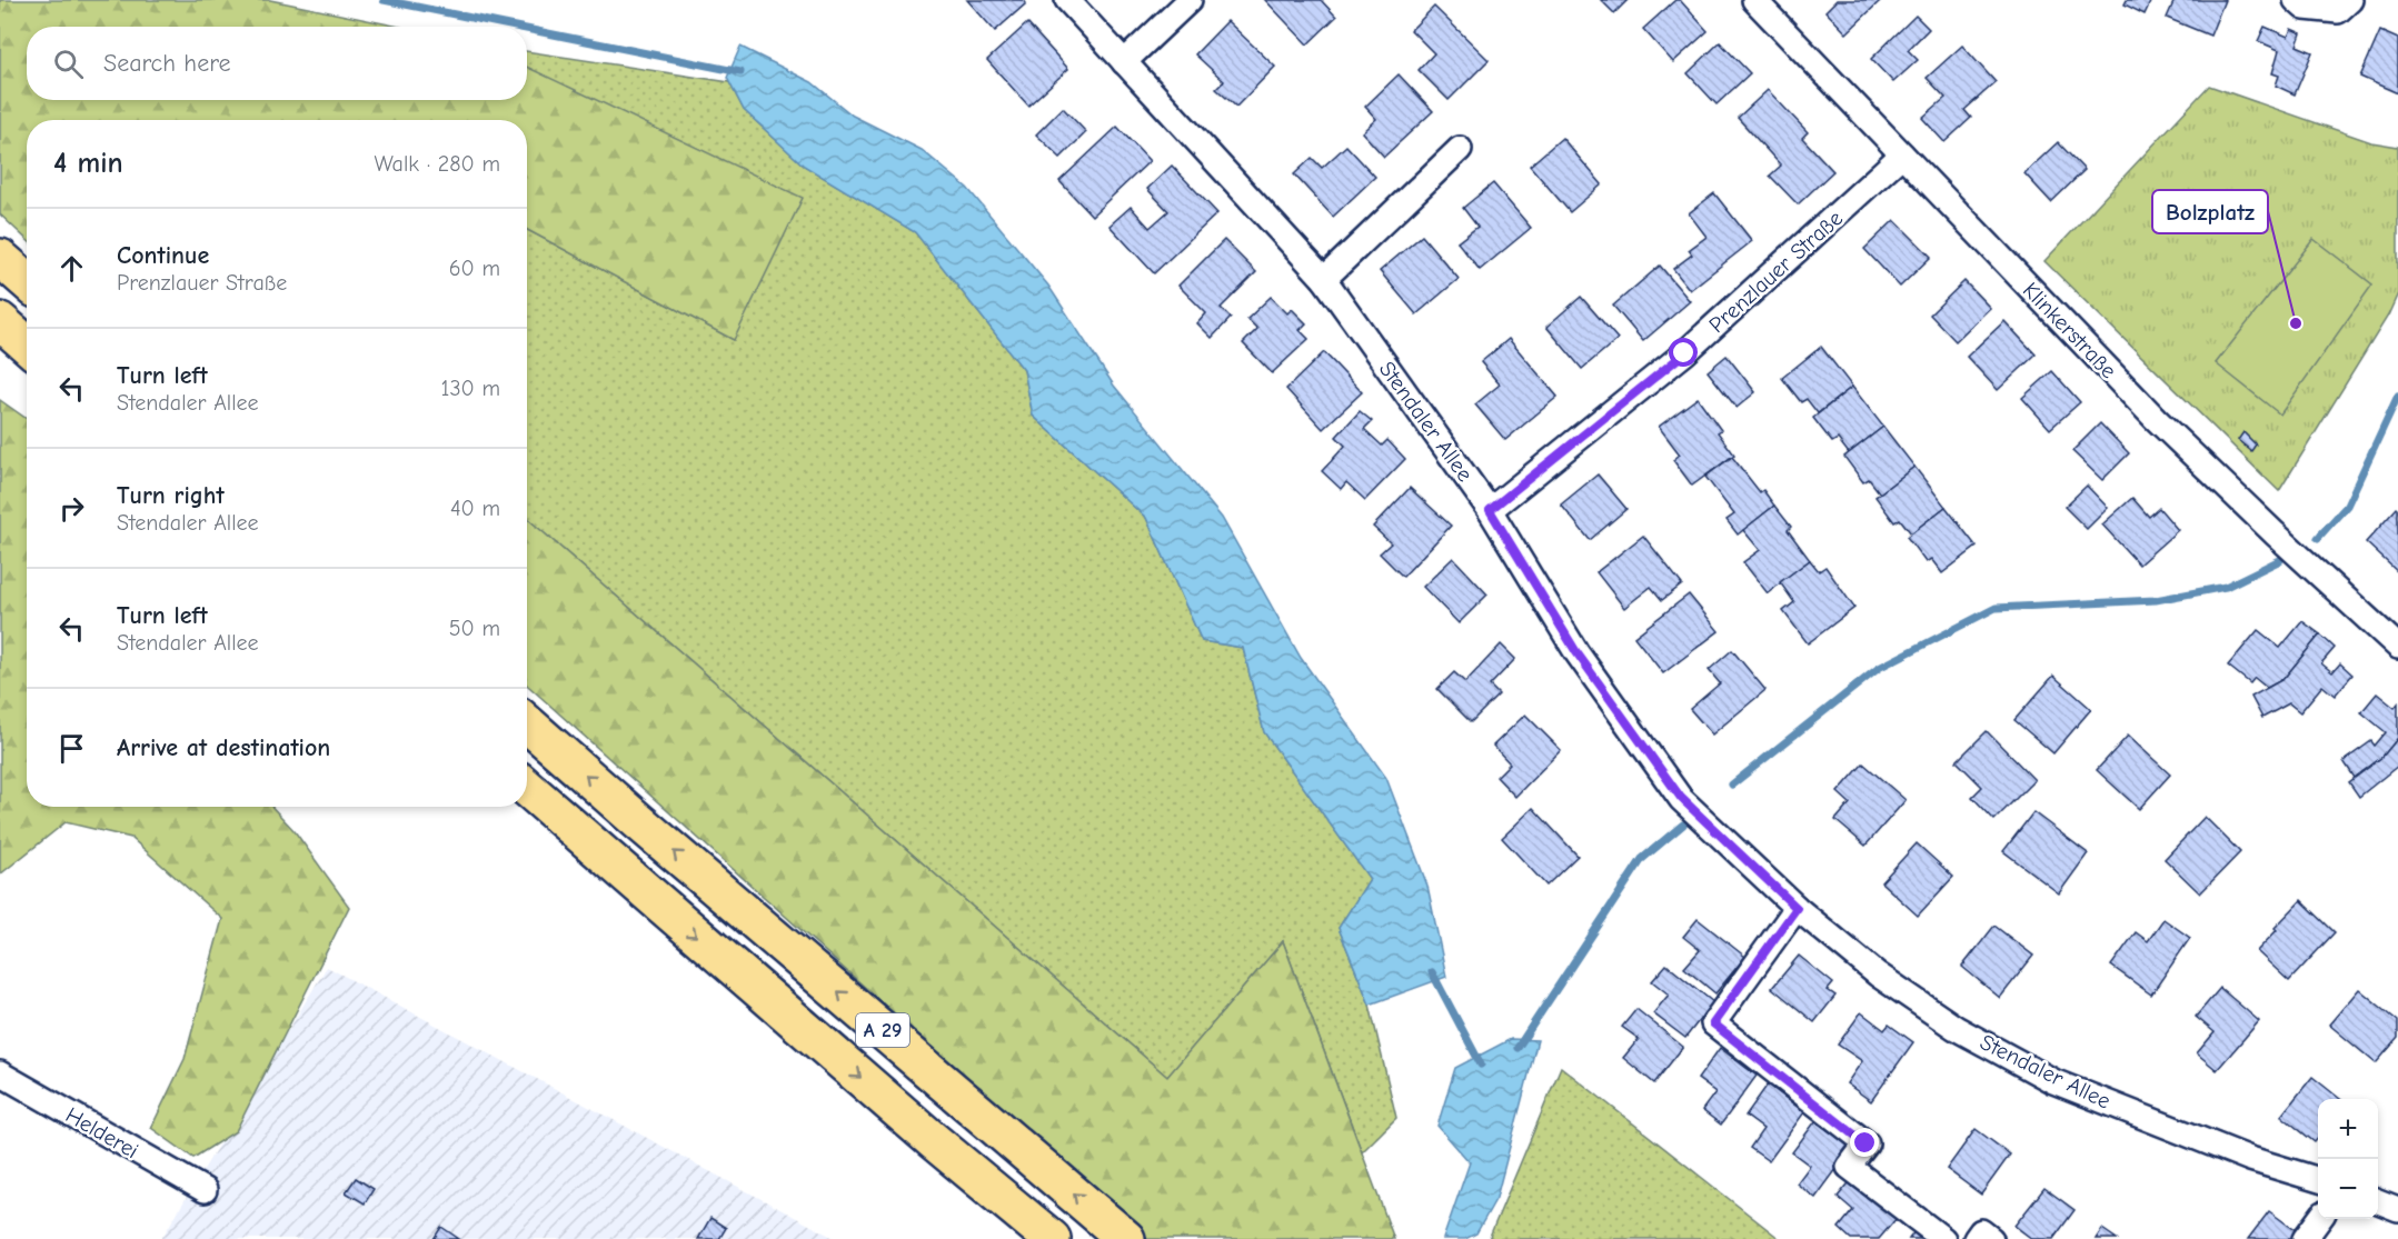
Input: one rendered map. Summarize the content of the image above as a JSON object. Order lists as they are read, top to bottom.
{
  "streets": {
    "highway": ["A 29"],
    "street": [
      "Prenzlauer Straße",
      "Klinkerstraße",
      "Stendaler Allee",
      "Helderei"
    ]
  },
  "crossings": [
    ["Prenzlauer Straße", "Klinkerstraße"],
    ["Prenzlauer Straße", "Stendaler Allee"]
  ],
  "places": ["Bolzplatz"],
  "page": {
    "search": "Search here",
    "heading": ["4 min", "Walk · 280 m"],
    "list": [
      ["Continue", "Prenzlauer Straße", "60 m"],
      ["Turn left", "Stendaler Allee", "130 m"],
      ["Turn right", "Stendaler Allee", "40 m"],
      ["Turn left", "Stendaler Allee", "50 m"],
      "Arrive at destination"
    ],
    "map_buttons": ["+", "−"]
  }
}
